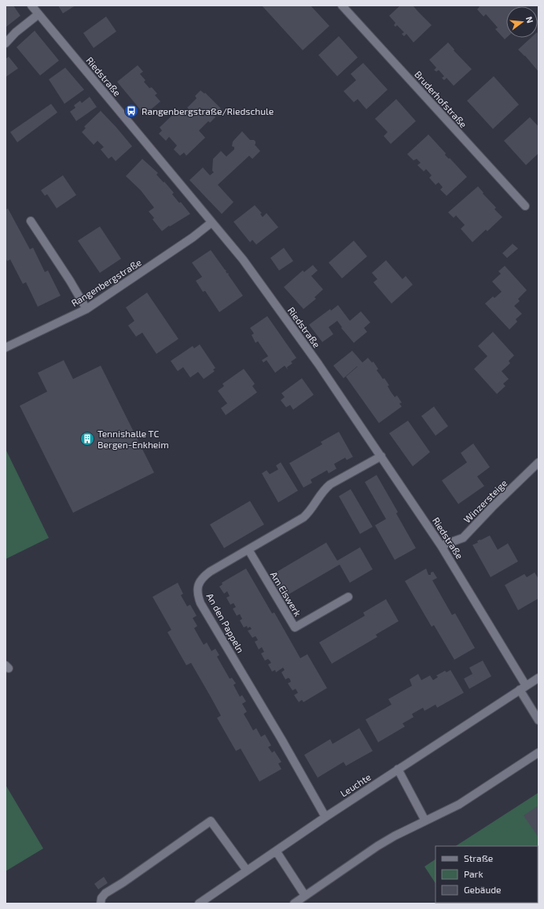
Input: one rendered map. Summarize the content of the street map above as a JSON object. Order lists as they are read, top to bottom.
{
  "streets": {
    "street": [
      "Riedstraße",
      "Bruderhofstraße",
      "Rangenbergstraße",
      "Winzersteige",
      "Am Eiswerk",
      "An den Pappeln",
      "Leuchte"
    ]
  },
  "crossings": [
    ["Riedstraße", "Rangenbergstraße"],
    ["Riedstraße", "Winzersteige"],
    ["Riedstraße", "An den Pappeln"],
    ["Riedstraße", "Leuchte"],
    ["Am Eiswerk", "An den Pappeln"],
    ["An den Pappeln", "Leuchte"]
  ],
  "places": {
    "bus stop": ["Rangenbergstraße/Riedschule"],
    "building": ["Tennishalle TC Bergen-Enkheim"]
  },
  "legend": ["Straße", "Park", "Gebäude"],
  "north": "right"
}
